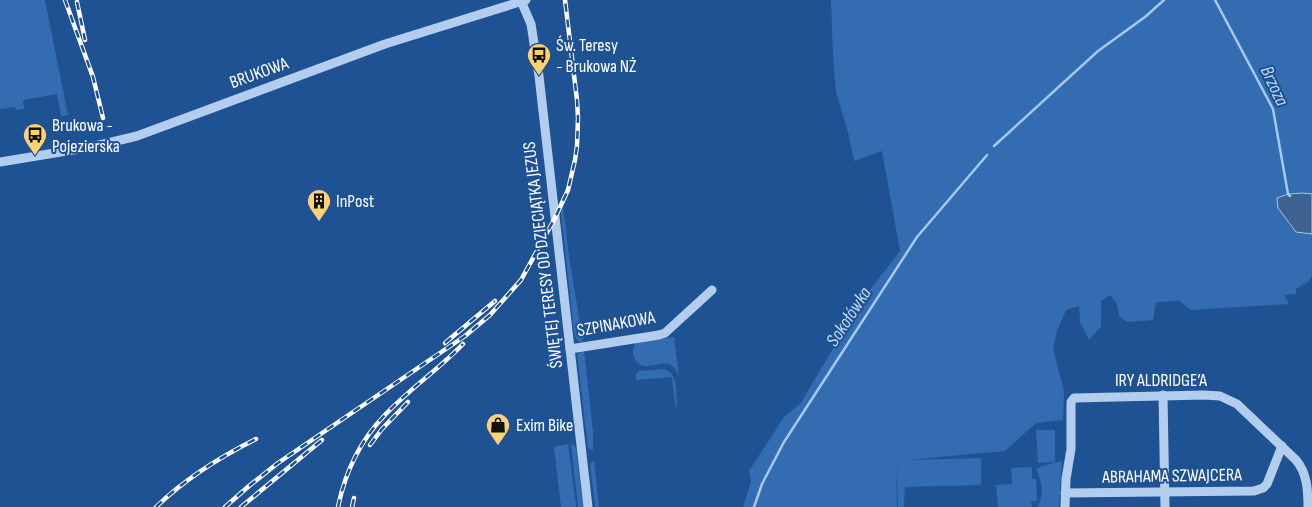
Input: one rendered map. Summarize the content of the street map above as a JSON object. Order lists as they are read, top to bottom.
{
  "streets": {
    "street": [
      "BRUKOWA",
      "ŚWIĘTEJ TERESY OD DZIECIĄTKA JEZUS",
      "SZPINAKOWA",
      "IRY ALDRIDGE’A",
      "ABRAHAMA SZWAJCERA"
    ]
  },
  "crossings": [
    ["BRUKOWA", "ŚWIĘTEJ TERESY OD DZIECIĄTKA JEZUS"],
    ["ŚWIĘTEJ TERESY OD DZIECIĄTKA JEZUS", "SZPINAKOWA"],
    ["IRY ALDRIDGE’A", "ABRAHAMA SZWAJCERA"]
  ],
  "water": ["Brzoza", "Sokołówka"],
  "places": {
    "bus stop": ["Św. Teresy - Brukowa NŻ", "Brukowa - Pojezierska"],
    "building": ["InPost"],
    "shop": ["Exim Bike"]
  }
}
